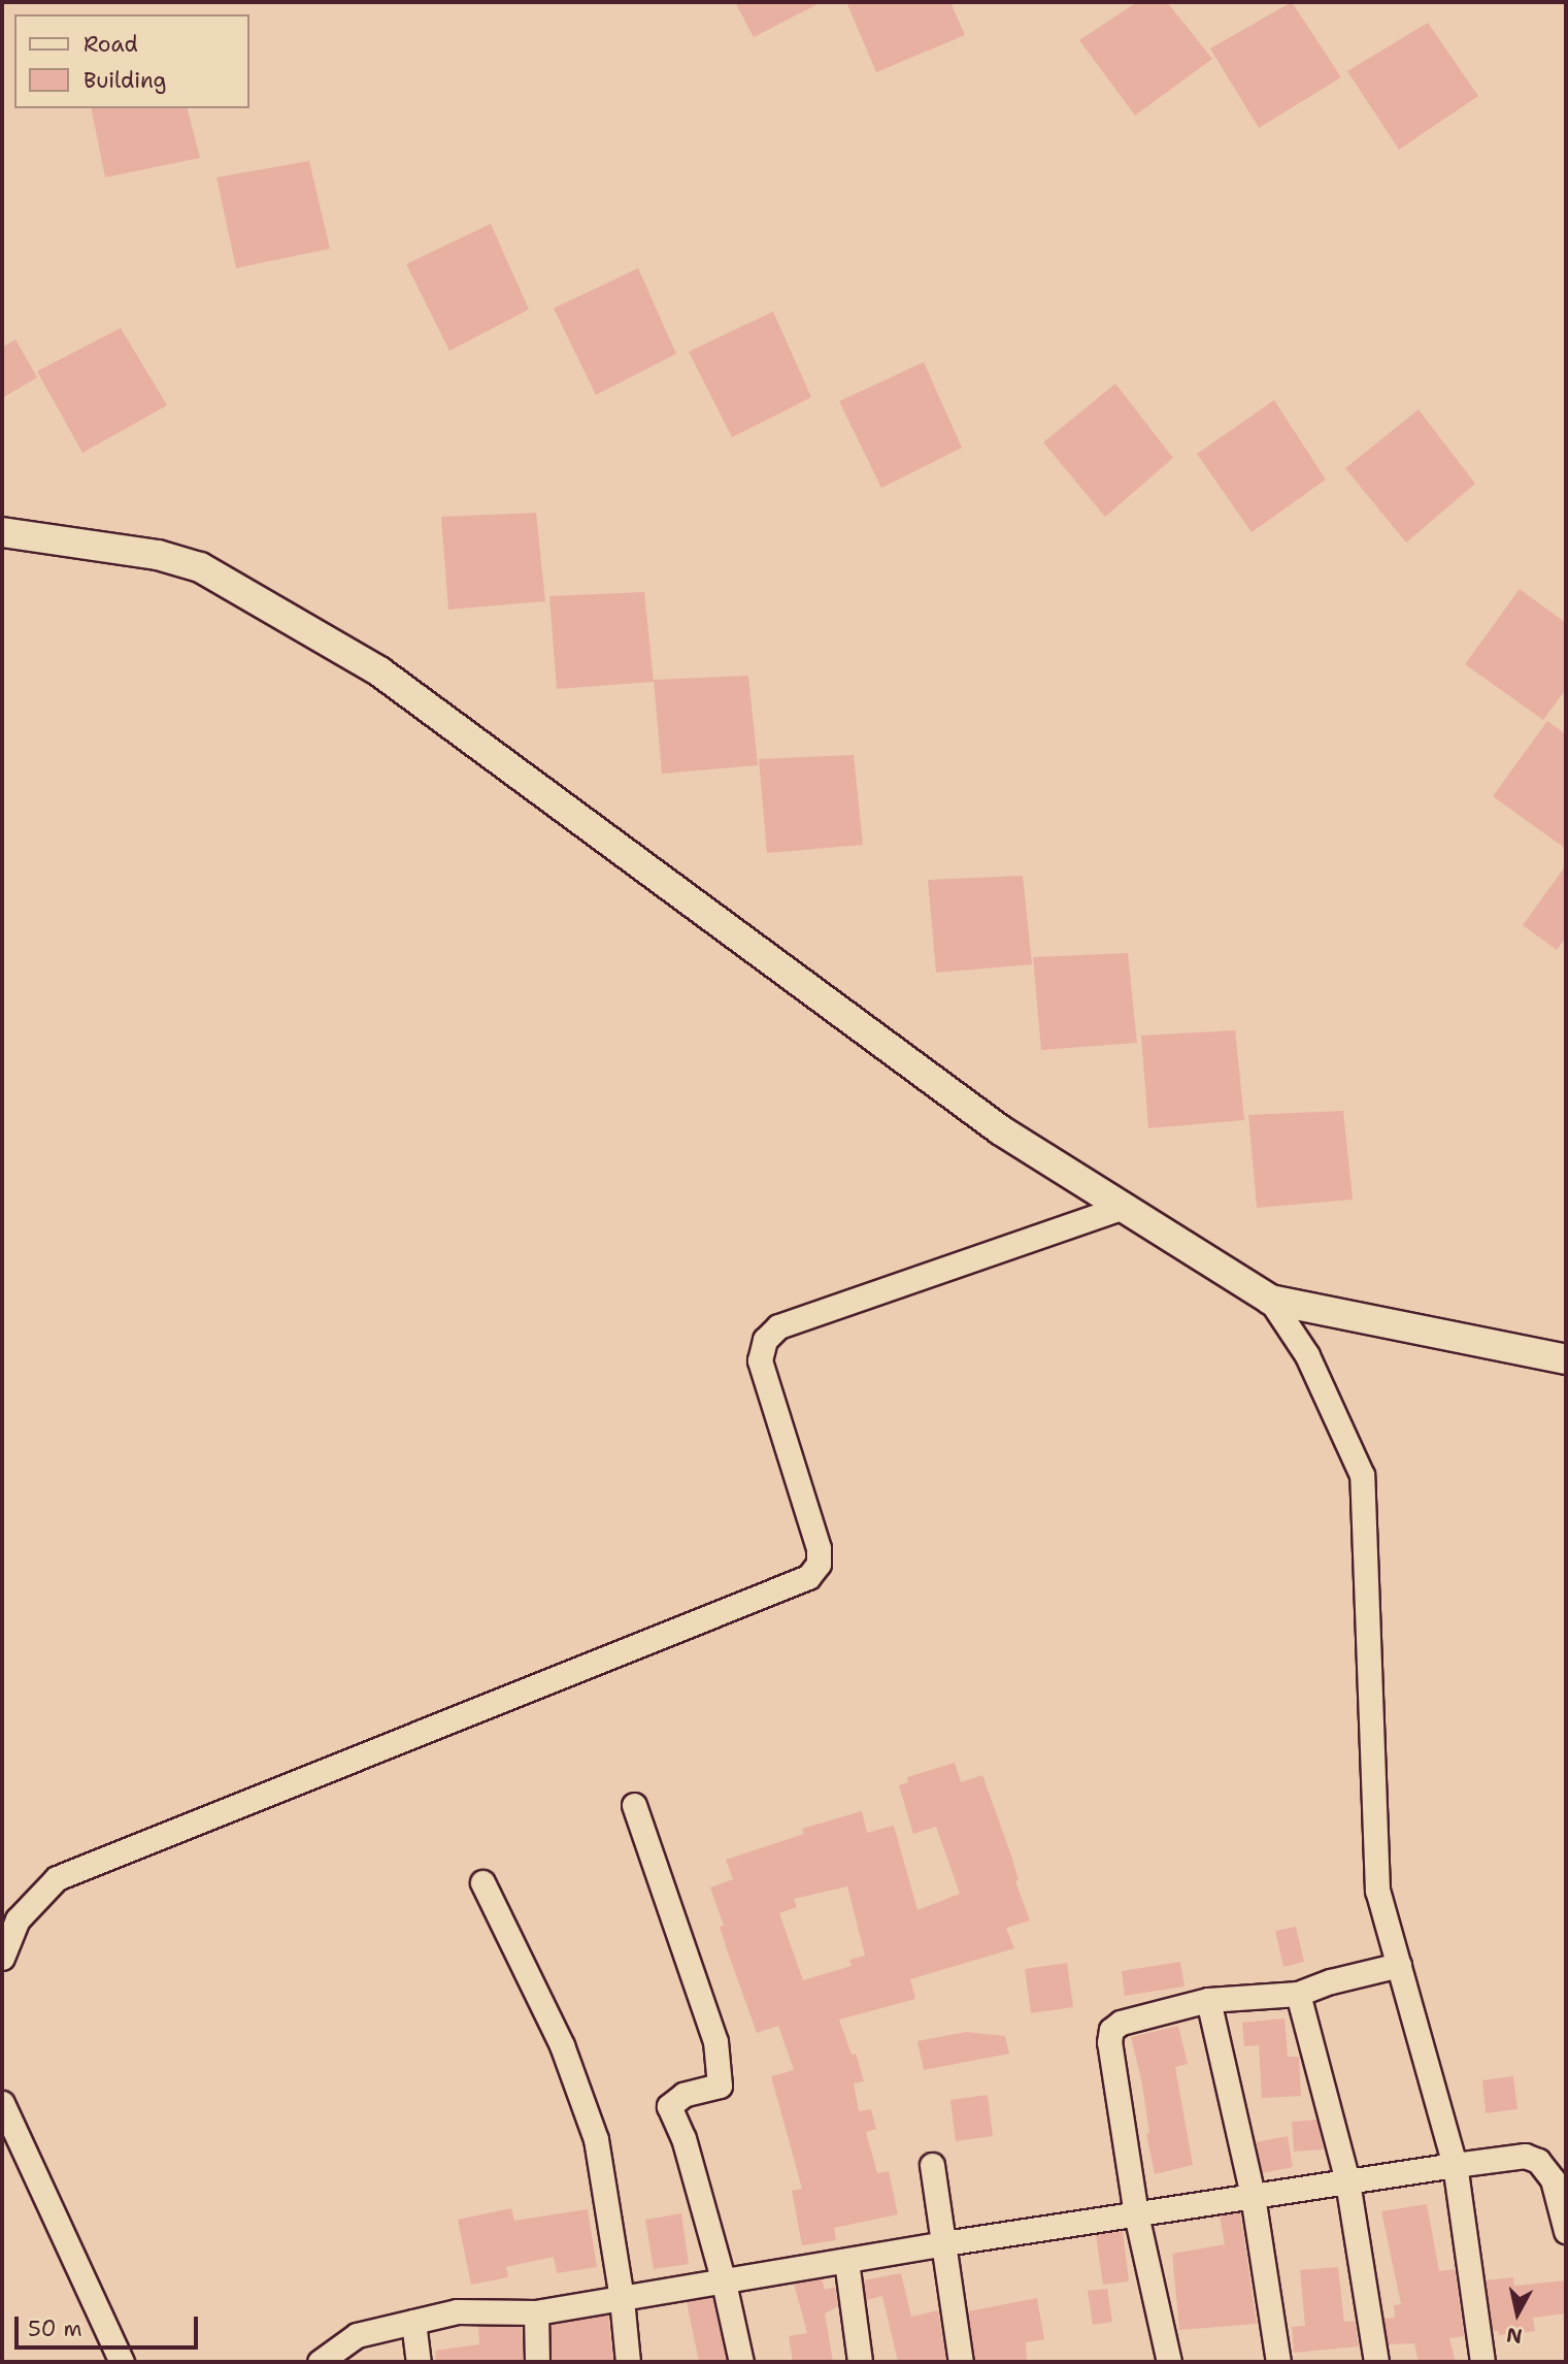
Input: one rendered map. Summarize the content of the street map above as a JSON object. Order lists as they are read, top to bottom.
{
  "legend": ["Road", "Building"],
  "scale_bar": "50 m",
  "north": "bottom"
}
